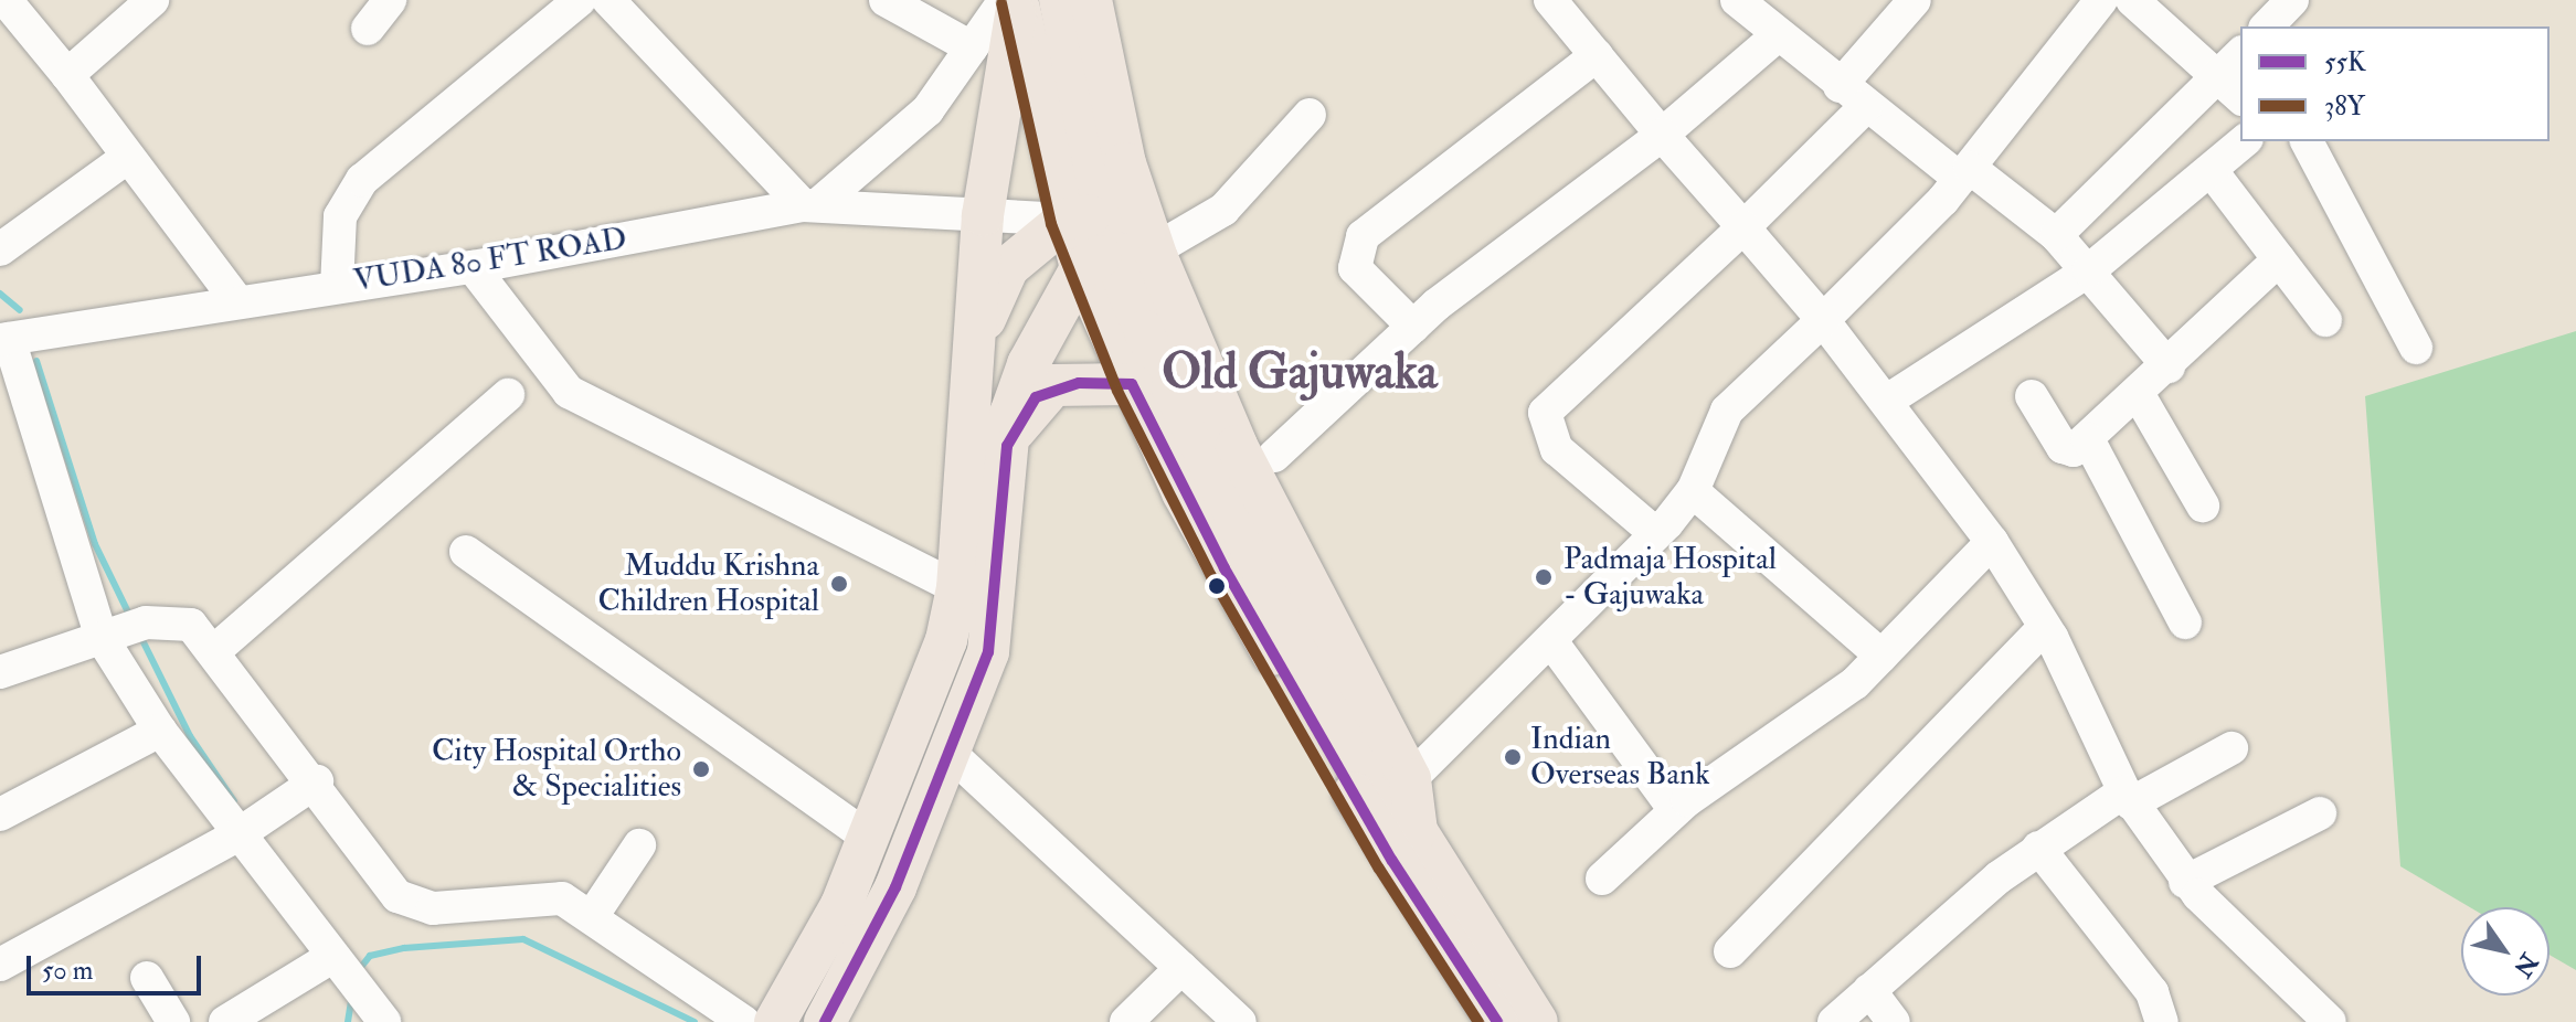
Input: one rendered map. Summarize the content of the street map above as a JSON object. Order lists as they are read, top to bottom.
{
  "streets": {
    "street": ["VUDA 80 FT ROAD"]
  },
  "districts": ["Old Gajuwaka"],
  "places": [
    "Padmaja Hospital - Gajuwaka",
    "Muddu Krishna Children Hospital",
    "Indian Overseas Bank",
    "City Hospital Ortho & Specialities"
  ],
  "lines": ["transit line 38Y", "transit line 55K"],
  "legend": ["55K", "38Y"],
  "scale_bar": "50 m",
  "north": "bottom right"
}
